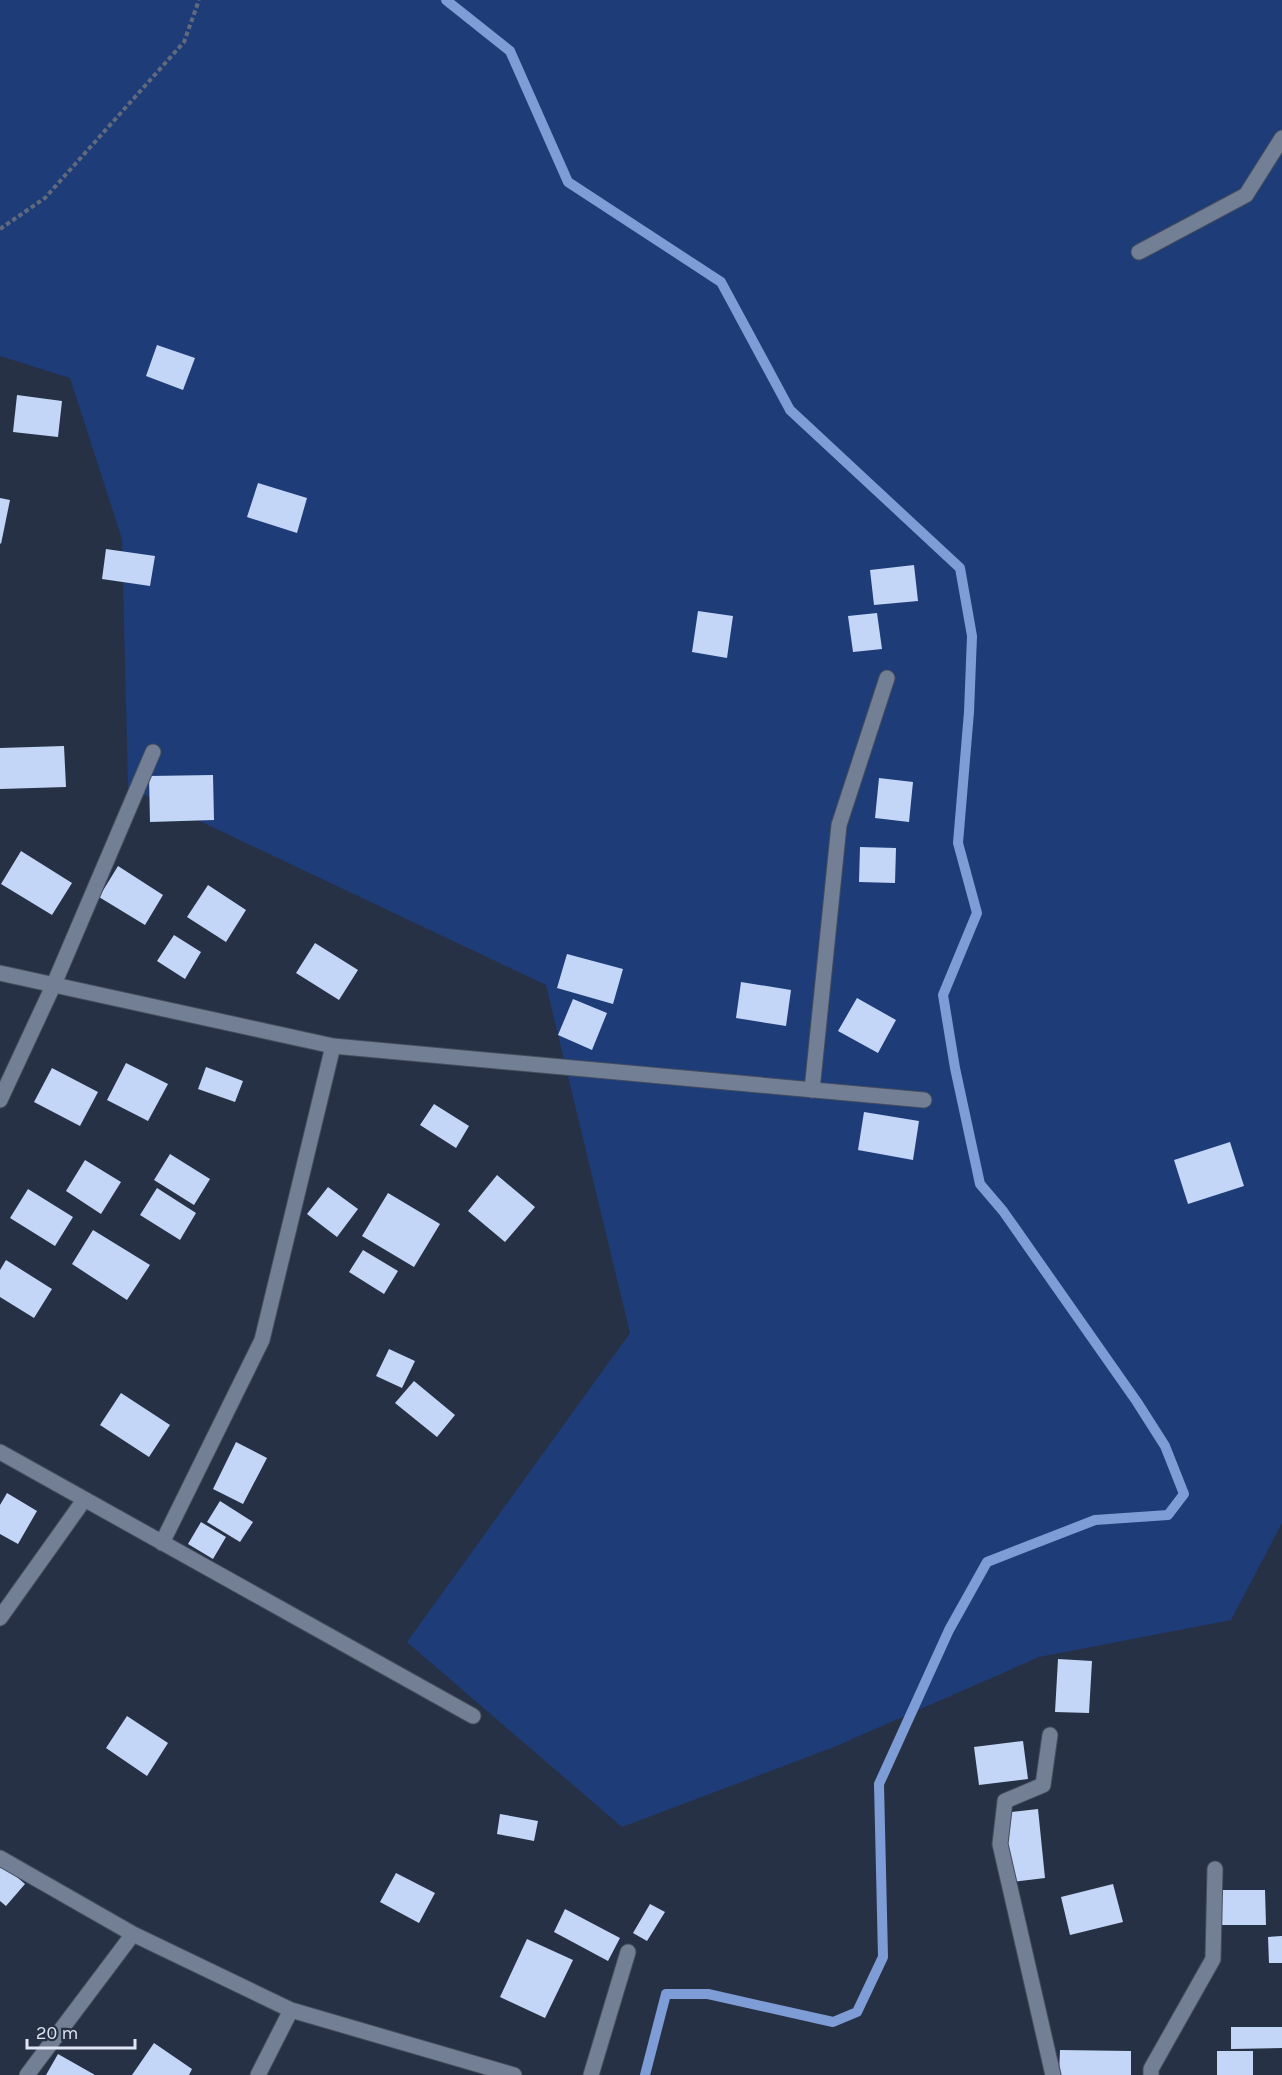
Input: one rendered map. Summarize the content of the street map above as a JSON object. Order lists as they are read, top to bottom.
{
  "scale_bar": "20 m"
}
